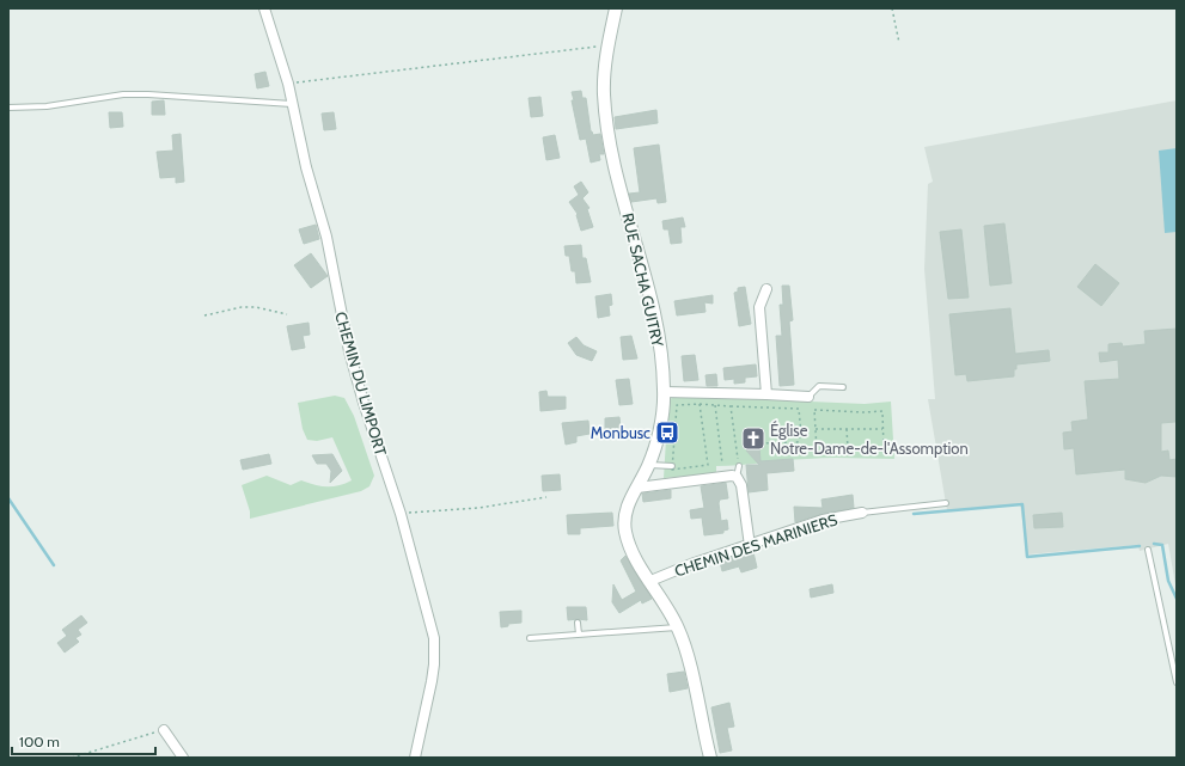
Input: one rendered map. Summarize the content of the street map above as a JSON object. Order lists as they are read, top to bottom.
{
  "streets": {
    "street": ["RUE SACHA GUITRY", "CHEMIN DU LIMPORT", "CHEMIN DES MARINIERS"]
  },
  "crossings": [
    ["RUE SACHA GUITRY", "CHEMIN DES MARINIERS"]
  ],
  "places": {
    "bus stop": ["Monbusc"],
    "church": ["Église Notre-Dame-de-l'Assomption"]
  },
  "scale_bar": "100 m"
}
